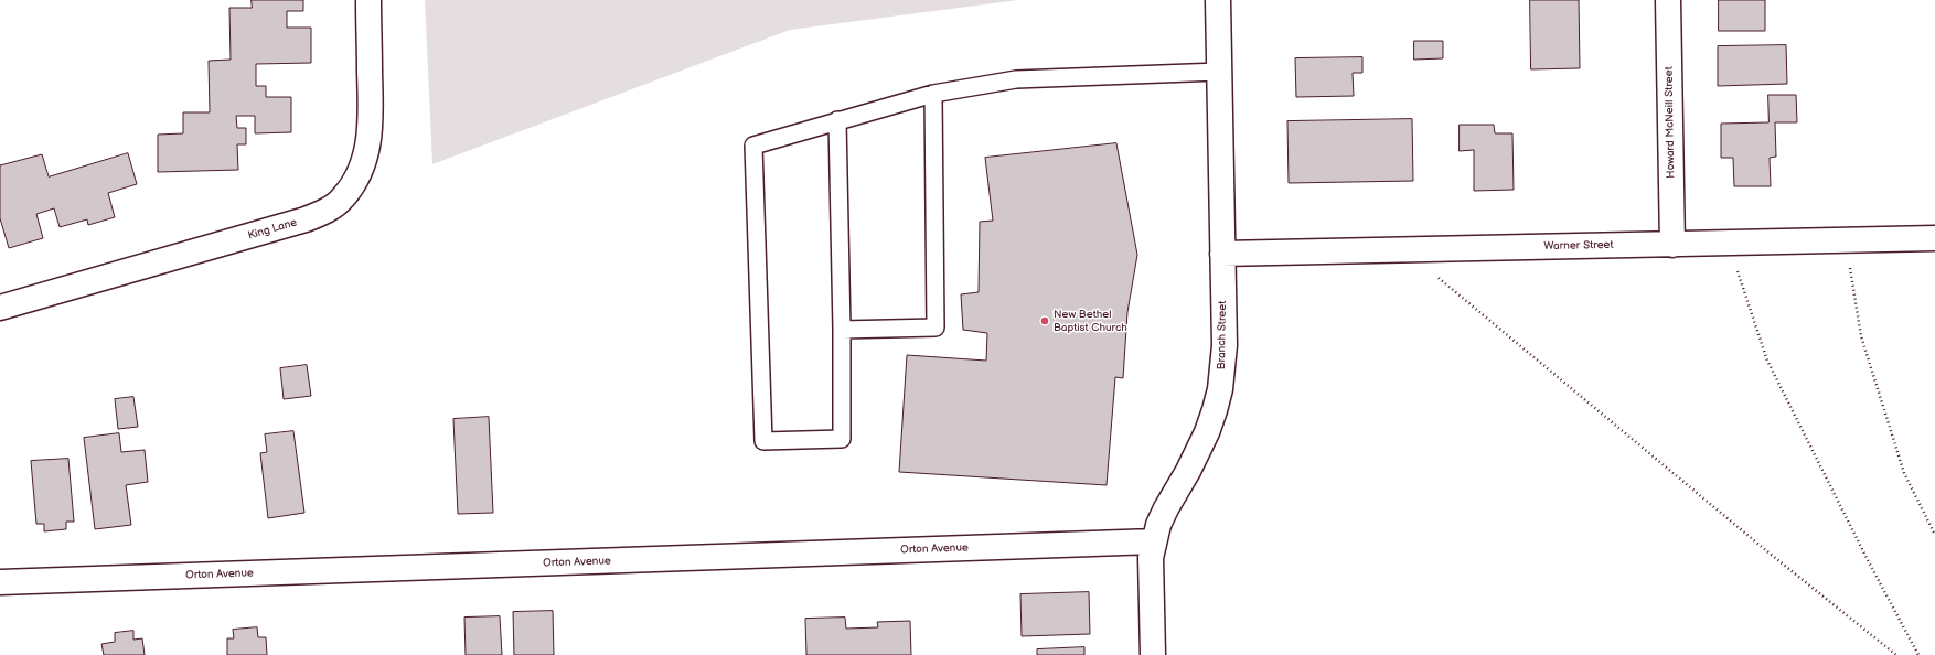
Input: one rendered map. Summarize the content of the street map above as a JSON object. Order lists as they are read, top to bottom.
{
  "streets": {
    "street": [
      "Howard McNeill Street",
      "King Lane",
      "Warner Street",
      "Branch Street",
      "Orton Avenue"
    ]
  },
  "crossings": [
    ["Howard McNeill Street", "Warner Street"],
    ["Warner Street", "Branch Street"],
    ["Branch Street", "Orton Avenue"]
  ],
  "places": ["New Bethel Baptist Church"]
}
